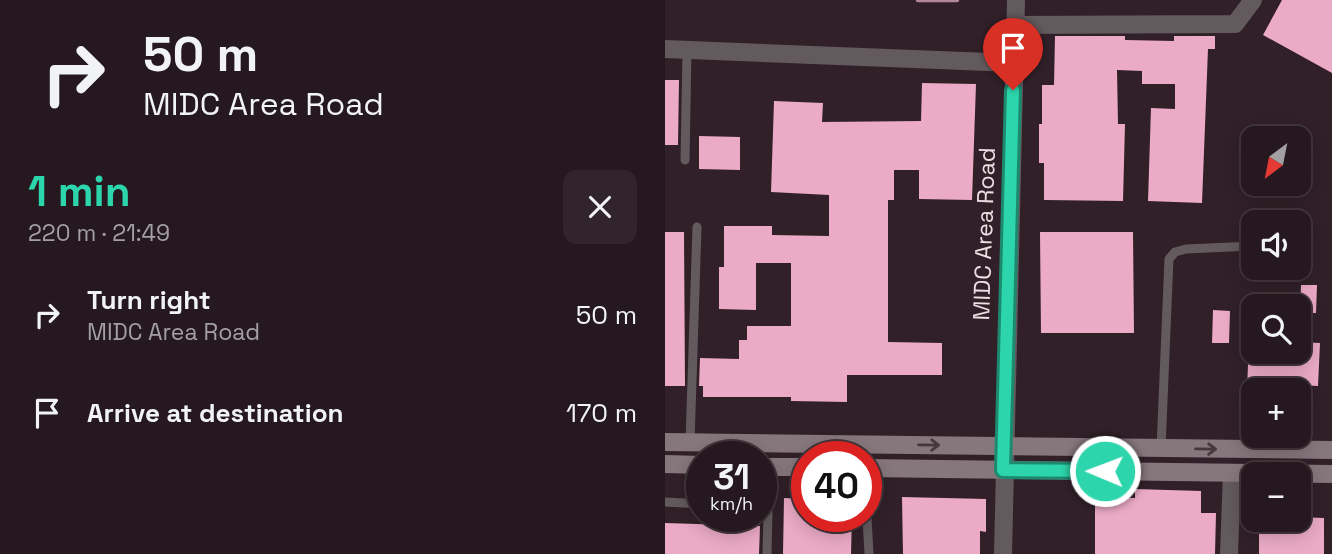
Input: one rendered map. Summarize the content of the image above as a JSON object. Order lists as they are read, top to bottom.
{
  "streets": {
    "street": ["MIDC Area Road"]
  },
  "north": "bottom left",
  "page": {
    "turn": ["50 m", "MIDC Area Road"],
    "map_buttons": ["+", "−"],
    "heading": ["1 min", "220 m · 21:49"],
    "list": [
      {
        "name": "Turn right",
        "note": "MIDC Area Road",
        "value": "50 m"
      },
      {
        "name": "Arrive at destination",
        "value": "170 m"
      }
    ],
    "speed": "31 km/h",
    "limit": "40"
  }
}
